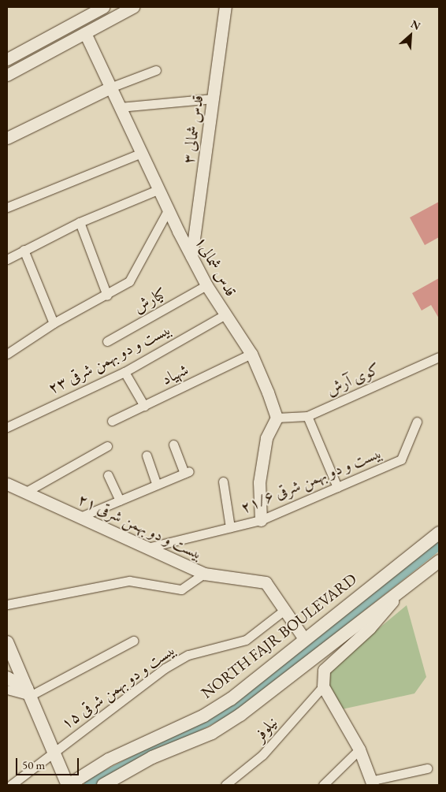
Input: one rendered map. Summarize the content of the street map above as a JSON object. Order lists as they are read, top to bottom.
{
  "streets": {
    "main road": ["NORTH FAJR BOULEVARD"],
    "street": [
      "قدس شمالی ۳",
      "قدس شمالی۱",
      "کیارش",
      "بیست و دو بهمن شرقی ۲۳",
      "شهیاد",
      "کوی آرش",
      "بیست و دو بهمن شرقی ۲۱/۶",
      "بیست و دو بهمن شرقی ۲۱",
      "بیست و دو بهمن شرقی ۱۵",
      "نیلوفر"
    ]
  },
  "crossings": [
    ["قدس شمالی ۳", "قدس شمالی۱"],
    ["قدس شمالی۱", "کیارش"],
    ["قدس شمالی۱", "بیست و دو بهمن شرقی ۲۳"],
    ["قدس شمالی۱", "شهیاد"],
    ["قدس شمالی۱", "کوی آرش"],
    ["بیست و دو بهمن شرقی ۲۱/۶", "بیست و دو بهمن شرقی ۲۱"],
    ["بیست و دو بهمن شرقی ۲۱", "بیست و دو بهمن شرقی ۱۵"]
  ],
  "scale_bar": "50 m",
  "north": "top right"
}
